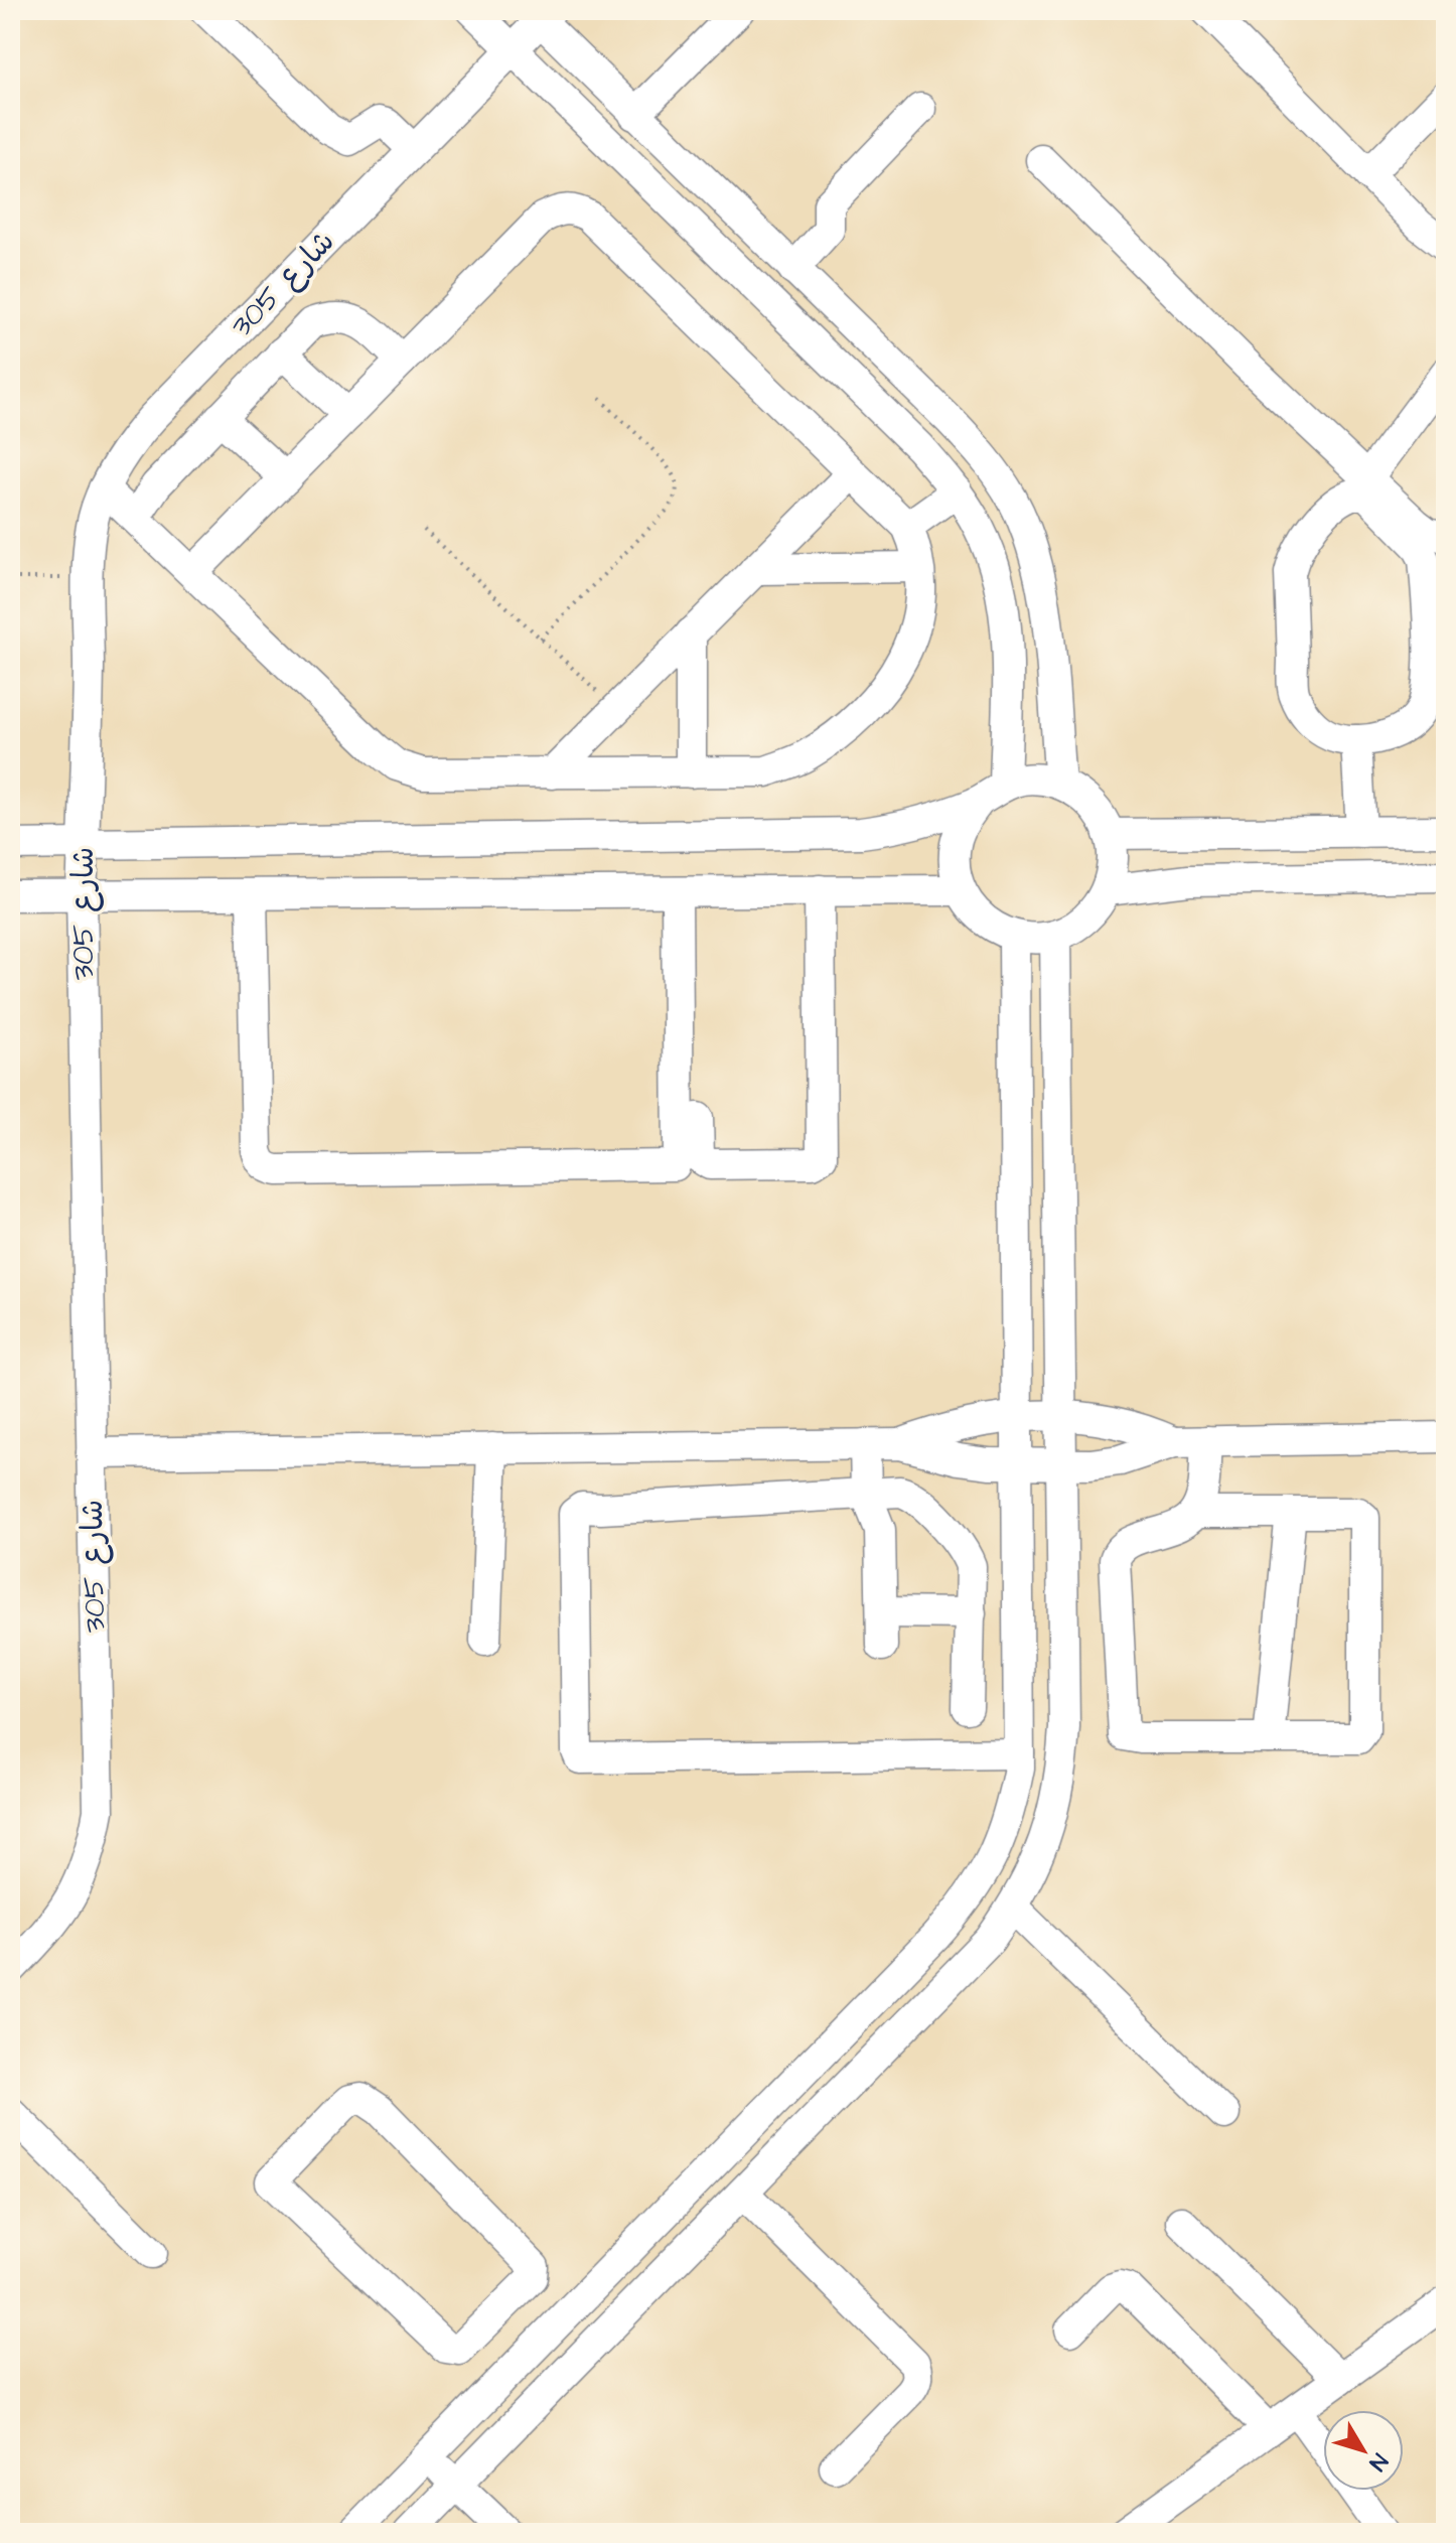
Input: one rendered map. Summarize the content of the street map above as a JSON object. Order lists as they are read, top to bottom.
{
  "streets": {
    "lane": ["شارع 305"]
  },
  "north": "bottom right"
}
